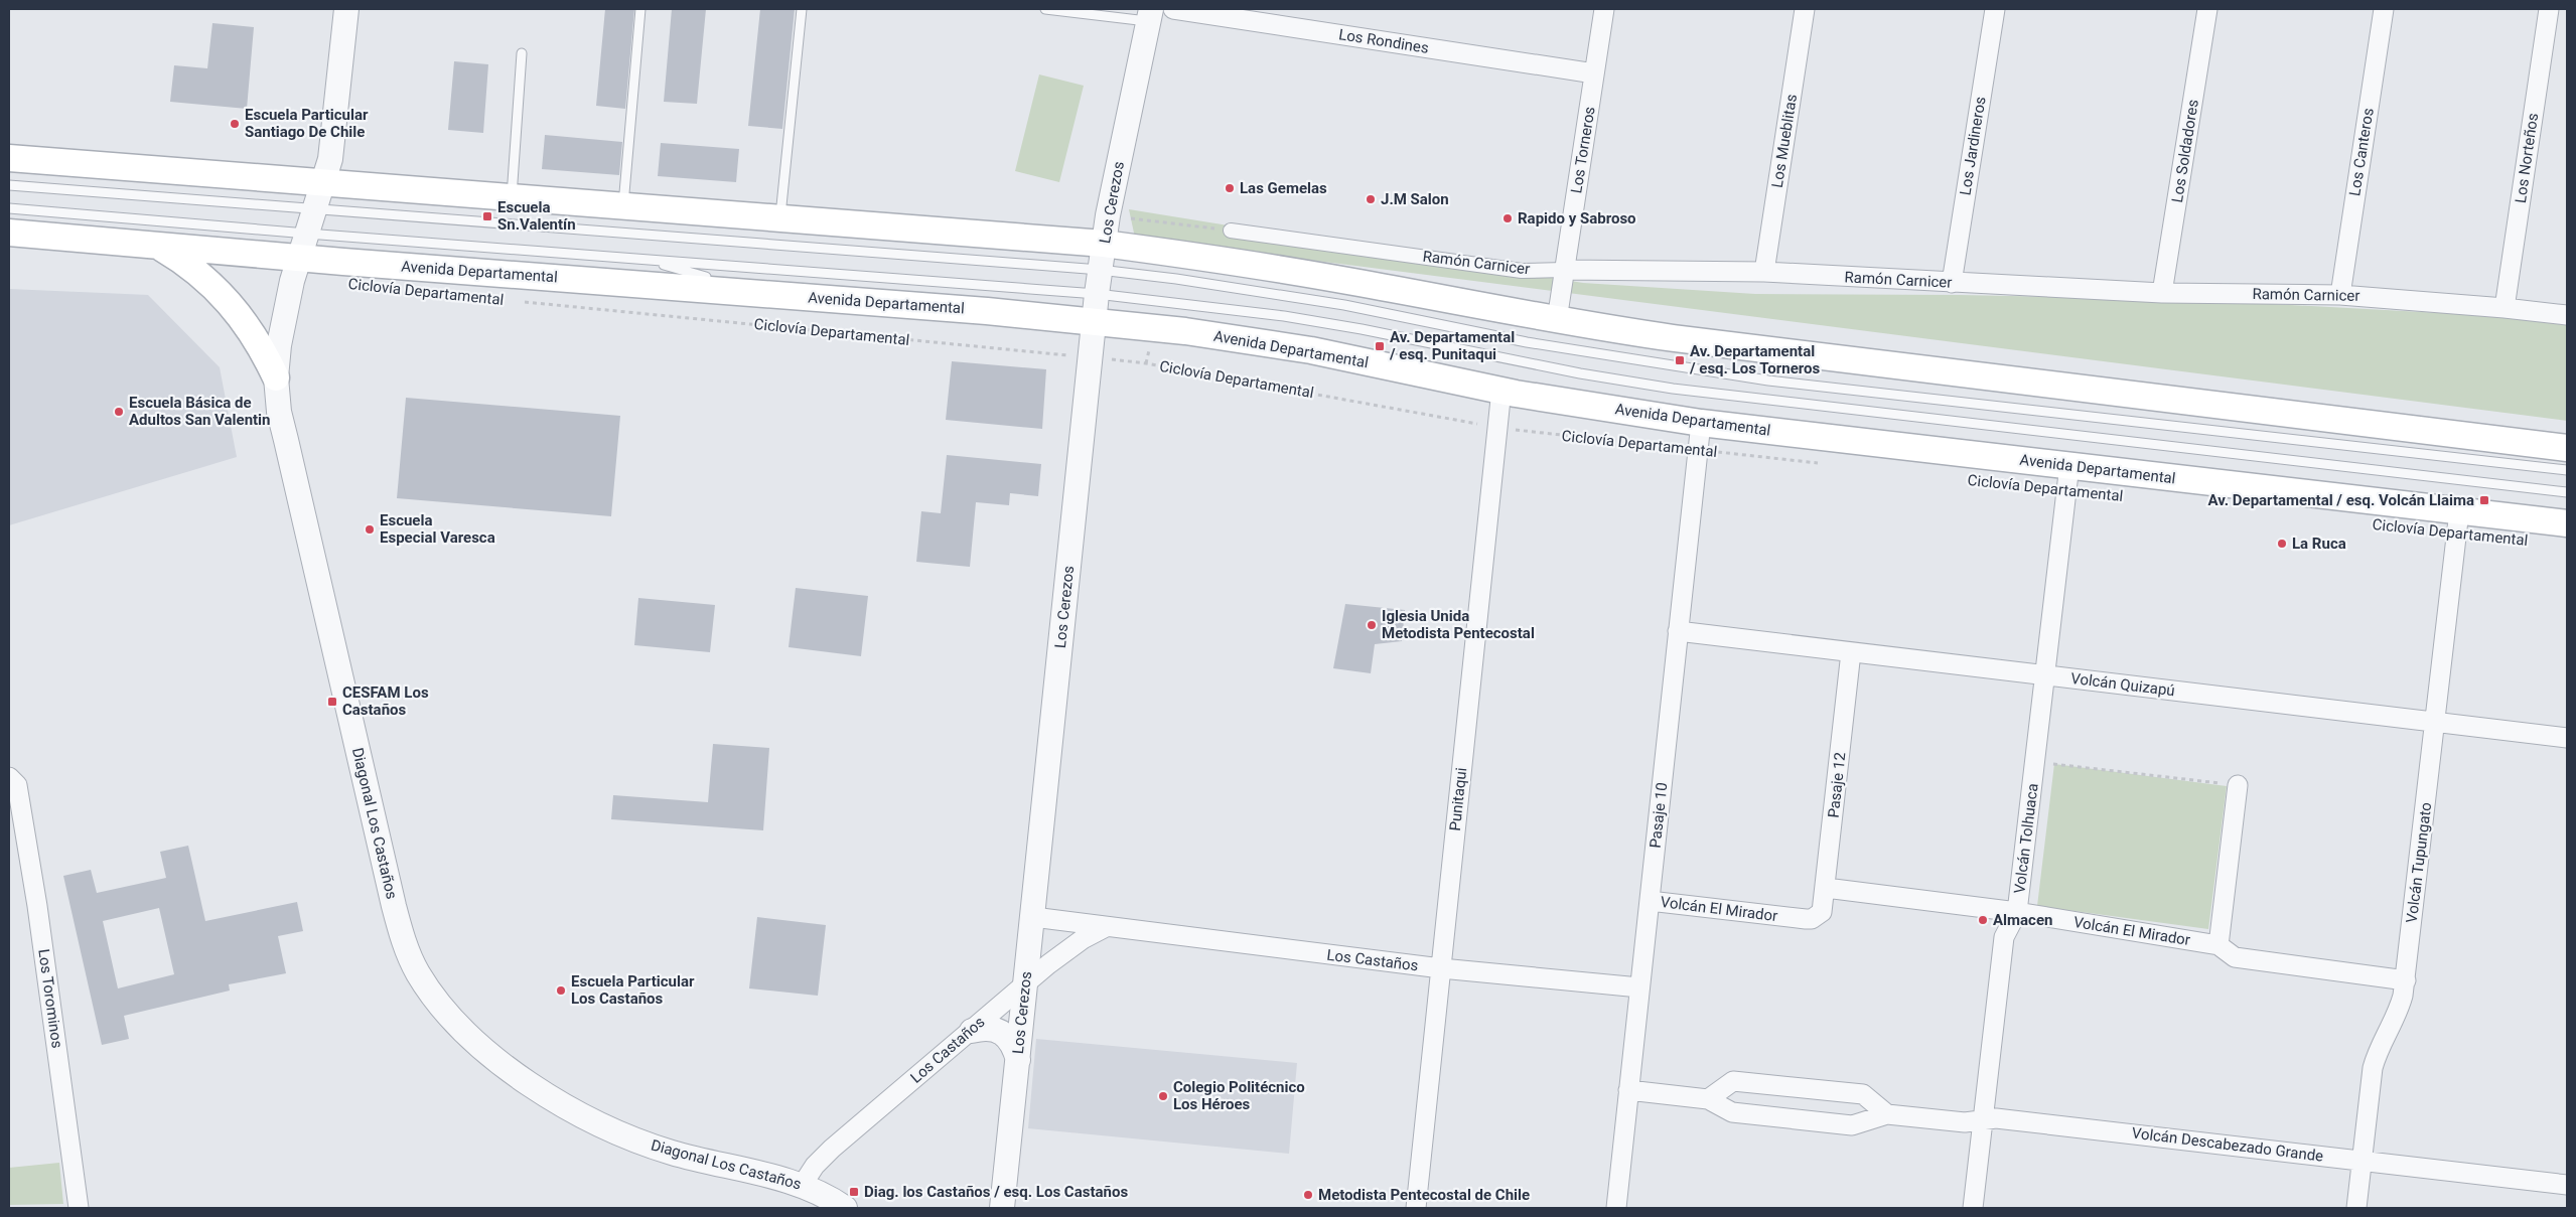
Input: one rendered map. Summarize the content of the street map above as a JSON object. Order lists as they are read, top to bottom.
{
  "streets": {
    "main road": ["Avenida Departamental"],
    "street": [
      "Los Rondines",
      "Los Mueblitas",
      "Los Jardineros",
      "Los Torneros",
      "Los Soldadores",
      "Los Canteros",
      "Los Norteños",
      "Los Cerezos",
      "Ramón Carnicer",
      "Volcán Quizapú",
      "Pasaje 12",
      "Punitaqui",
      "Pasaje 10",
      "Diagonal Los Castaños",
      "Volcán Tolhuaca",
      "Volcán Tupungato",
      "Volcán El Mirador",
      "Los Castaños",
      "Los Torominos",
      "Volcán Descabezado Grande"
    ],
    "path": ["Ciclovía Departamental"]
  },
  "crossings": [
    ["Los Rondines", "Los Torneros"],
    ["Los Mueblitas", "Ramón Carnicer"],
    ["Los Jardineros", "Ramón Carnicer"],
    ["Los Torneros", "Ramón Carnicer"],
    ["Los Soldadores", "Ramón Carnicer"],
    ["Los Canteros", "Ramón Carnicer"],
    ["Los Norteños", "Ramón Carnicer"],
    ["Los Cerezos", "Avenida Departamental"],
    ["Los Cerezos", "Ciclovía Departamental"],
    ["Los Cerezos", "Los Castaños"],
    ["Avenida Departamental", "Punitaqui"],
    ["Avenida Departamental", "Pasaje 10"],
    ["Avenida Departamental", "Diagonal Los Castaños"],
    ["Avenida Departamental", "Volcán Tolhuaca"],
    ["Avenida Departamental", "Volcán Tupungato"],
    ["Ciclovía Departamental", "Punitaqui"],
    ["Ciclovía Departamental", "Pasaje 10"],
    ["Volcán Quizapú", "Pasaje 12"],
    ["Volcán Quizapú", "Pasaje 10"],
    ["Volcán Quizapú", "Volcán Tolhuaca"],
    ["Volcán Quizapú", "Volcán Tupungato"],
    ["Pasaje 12", "Volcán El Mirador"],
    ["Punitaqui", "Los Castaños"],
    ["Pasaje 10", "Volcán El Mirador"],
    ["Pasaje 10", "Los Castaños"],
    ["Pasaje 10", "Volcán Descabezado Grande"],
    ["Diagonal Los Castaños", "Los Castaños"],
    ["Volcán Tolhuaca", "Volcán El Mirador"],
    ["Volcán Tolhuaca", "Volcán Descabezado Grande"],
    ["Volcán Tupungato", "Volcán El Mirador"],
    ["Volcán Tupungato", "Volcán Descabezado Grande"]
  ],
  "places": {
    "other": [
      "Escuela Particular Santiago De Chile",
      "Las Gemelas",
      "J.M Salon",
      "Rapido y Sabroso",
      "Escuela Básica de Adultos San Valentin",
      "Escuela Especial Varesca",
      "La Ruca",
      "Iglesia Unida Metodista Pentecostal",
      "Almacen",
      "Escuela Particular Los Castaños",
      "Colegio Politécnico Los Héroes",
      "Metodista Pentecostal de Chile"
    ],
    "transit": [
      "Escuela Sn.Valentín",
      "Av. Departamental / esq. Punitaqui",
      "Av. Departamental / esq. Los Torneros",
      "Av. Departamental / esq. Volcán Llaima",
      "CESFAM Los Castaños",
      "Diag. los Castaños / esq. Los Castaños"
    ]
  }
}
